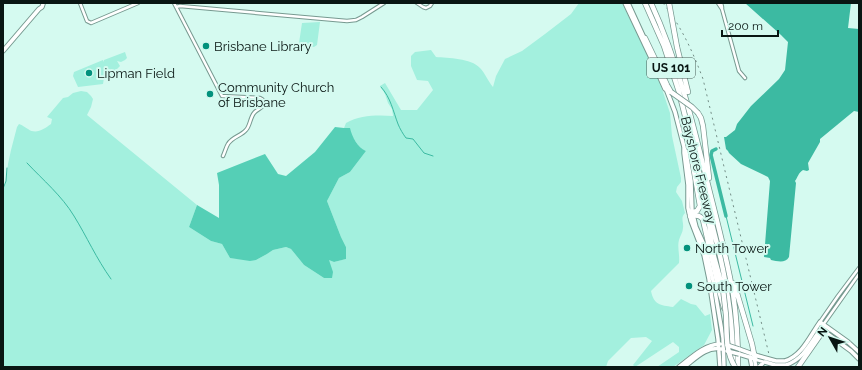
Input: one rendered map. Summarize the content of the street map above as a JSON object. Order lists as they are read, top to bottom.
{
  "streets": {
    "highway": ["US 101", "Bayshore Freeway"]
  },
  "places": [
    "Brisbane Library",
    "Lipman Field",
    "Community Church of Brisbane",
    "North Tower",
    "South Tower"
  ],
  "scale_bar": "200 m",
  "north": "top left"
}
